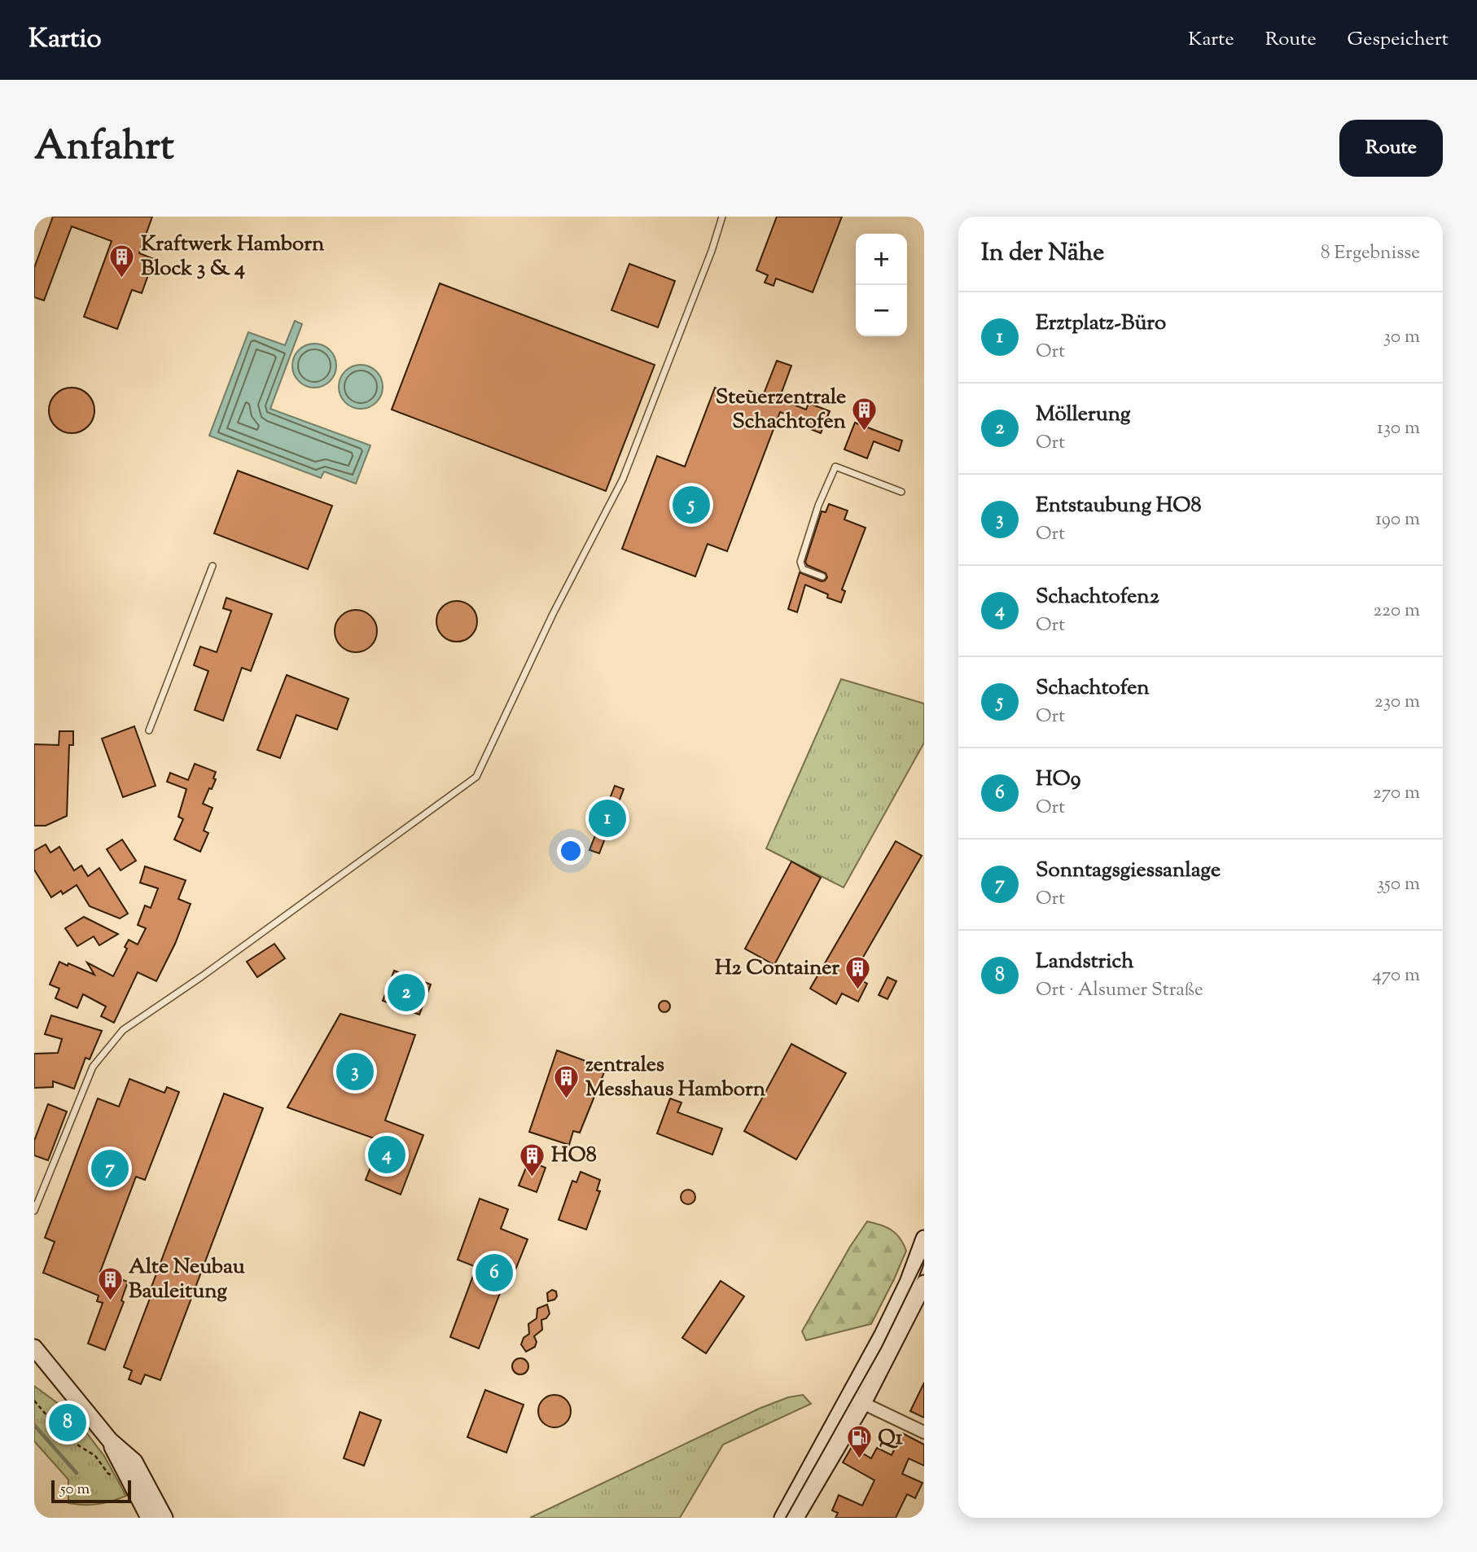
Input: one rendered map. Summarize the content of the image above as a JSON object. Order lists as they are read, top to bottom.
{
  "places": {
    "building": [
      "Kraftwerk Hamborn Block 3 & 4",
      "Steuerzentrale Schachtofen",
      "H2 Container",
      "zentrales Messhaus Hamborn",
      "HO8",
      "Alte Neubau Bauleitung"
    ],
    "fuel station": ["Q1"]
  },
  "scale_bar": "50 m",
  "page": {
    "header": "Kartio",
    "nav": ["Karte", "Route", "Gespeichert"],
    "title": "Anfahrt",
    "buttons": "Route",
    "heading": ["In der Nähe", "8 Ergebnisse"],
    "map_buttons": ["+", "−"],
    "list": [
      {
        "mark": "1",
        "name": "Erztplatz-Büro",
        "note": "Ort",
        "value": "30 m"
      },
      {
        "mark": "2",
        "name": "Möllerung",
        "note": "Ort",
        "value": "130 m"
      },
      {
        "mark": "3",
        "name": "Entstaubung HO8",
        "note": "Ort",
        "value": "190 m"
      },
      {
        "mark": "4",
        "name": "Schachtofen2",
        "note": "Ort",
        "value": "220 m"
      },
      {
        "mark": "5",
        "name": "Schachtofen",
        "note": "Ort",
        "value": "230 m"
      },
      {
        "mark": "6",
        "name": "HO9",
        "note": "Ort",
        "value": "270 m"
      },
      {
        "mark": "7",
        "name": "Sonntagsgiessanlage",
        "note": "Ort",
        "value": "350 m"
      },
      {
        "mark": "8",
        "name": "Landstrich",
        "note": "Ort · Alsumer Straße",
        "value": "470 m"
      }
    ],
    "pins": [
      "5",
      "1",
      "2",
      "3",
      "4",
      "7",
      "6",
      "8"
    ],
    "scale": "50 m"
  }
}
